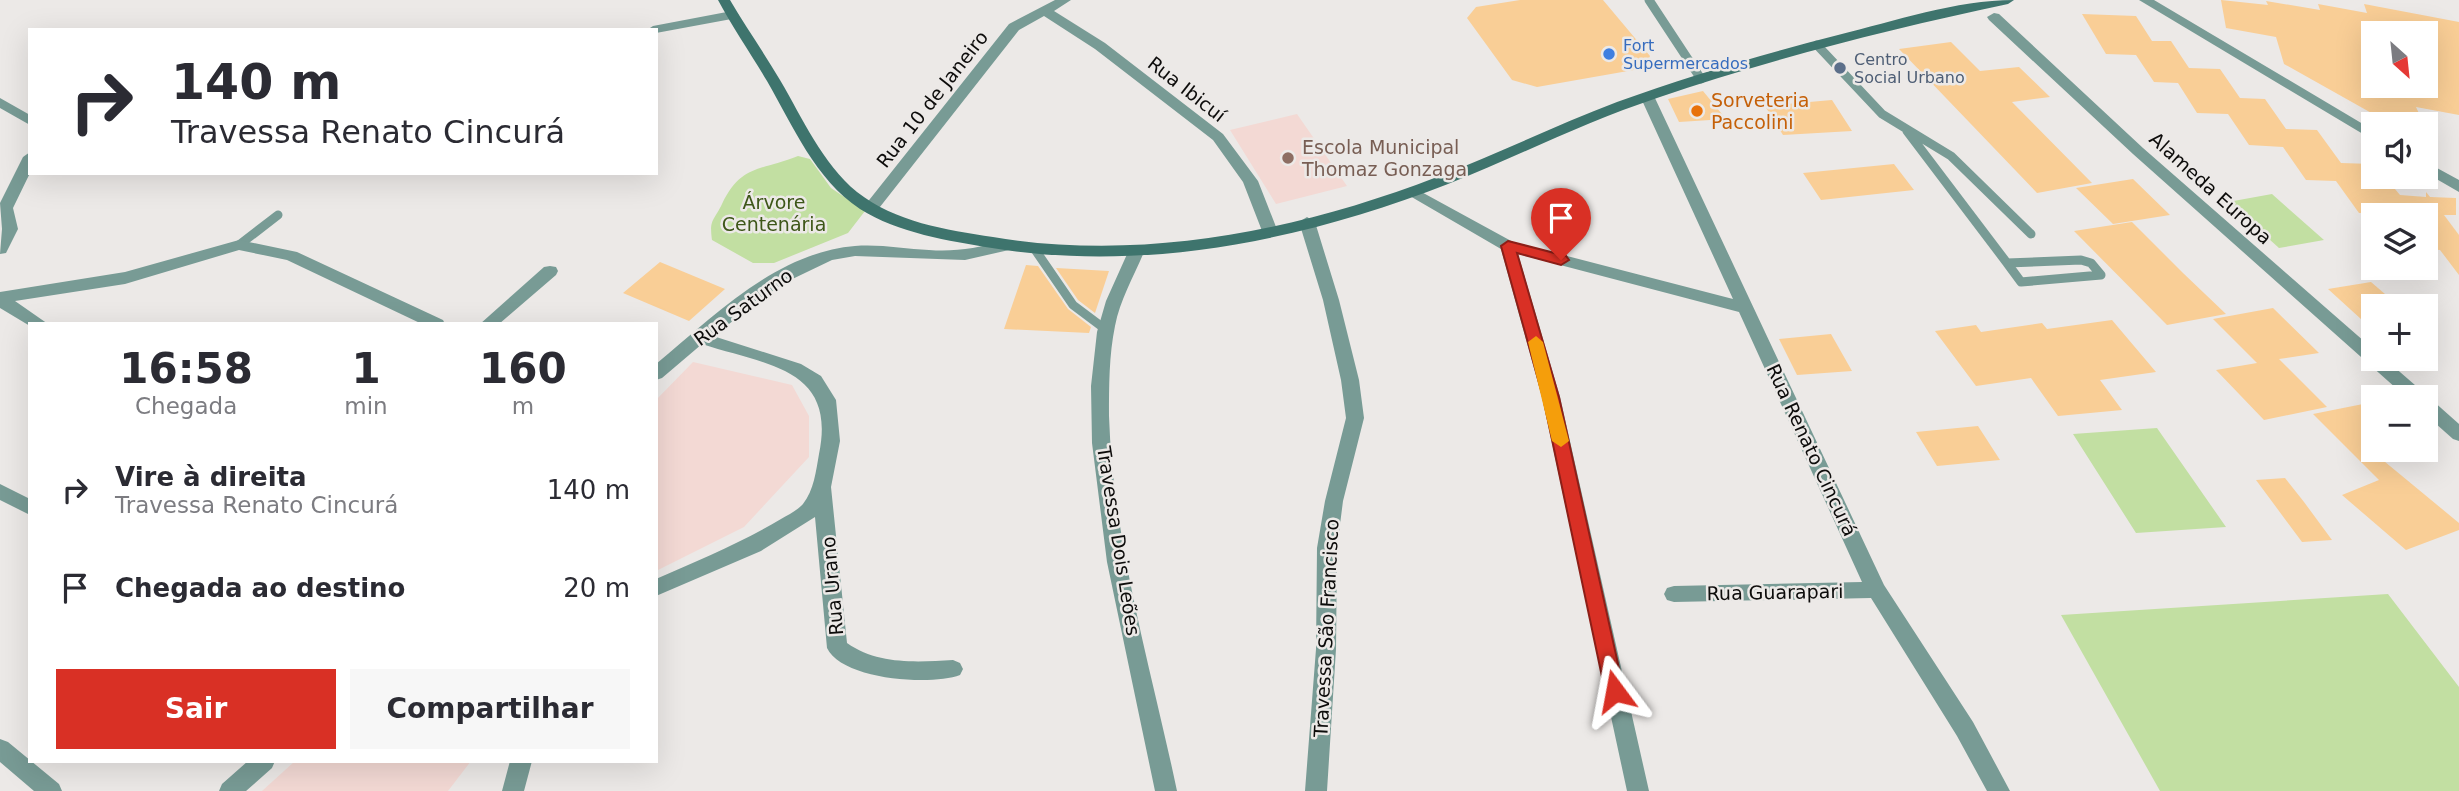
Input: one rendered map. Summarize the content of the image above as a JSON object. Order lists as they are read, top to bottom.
{
  "streets": {
    "street": [
      "Rua Ibicuí",
      "Rua 10 de Janeiro",
      "Alameda Europa",
      "Rua Saturno",
      "Rua Renato Cincurá",
      "Travessa Dois Leões",
      "Rua Urano",
      "Rua Guarapari",
      "Travessa São Francisco"
    ]
  },
  "crossings": [
    ["Rua Ibicuí", "Rua 10 de Janeiro"],
    ["Rua Saturno", "Rua Urano"],
    ["Rua Renato Cincurá", "Rua Guarapari"]
  ],
  "parks": ["Árvore Centenária"],
  "places": [
    "Fort Supermercados",
    "Centro Social Urbano",
    "Sorveteria Paccolini",
    "Escola Municipal Thomaz Gonzaga"
  ],
  "north": "bottom right",
  "page": {
    "map_buttons": ["+", "−"],
    "turn": ["140 m", "Travessa Renato Cincurá"],
    "eta": [
      "16:58",
      "Chegada",
      "1",
      "min",
      "160",
      "m"
    ],
    "list": [
      {
        "name": "Vire à direita",
        "note": "Travessa Renato Cincurá",
        "value": "140 m"
      },
      {
        "name": "Chegada ao destino",
        "value": "20 m"
      }
    ],
    "buttons": ["Sair", "Compartilhar"]
  }
}
